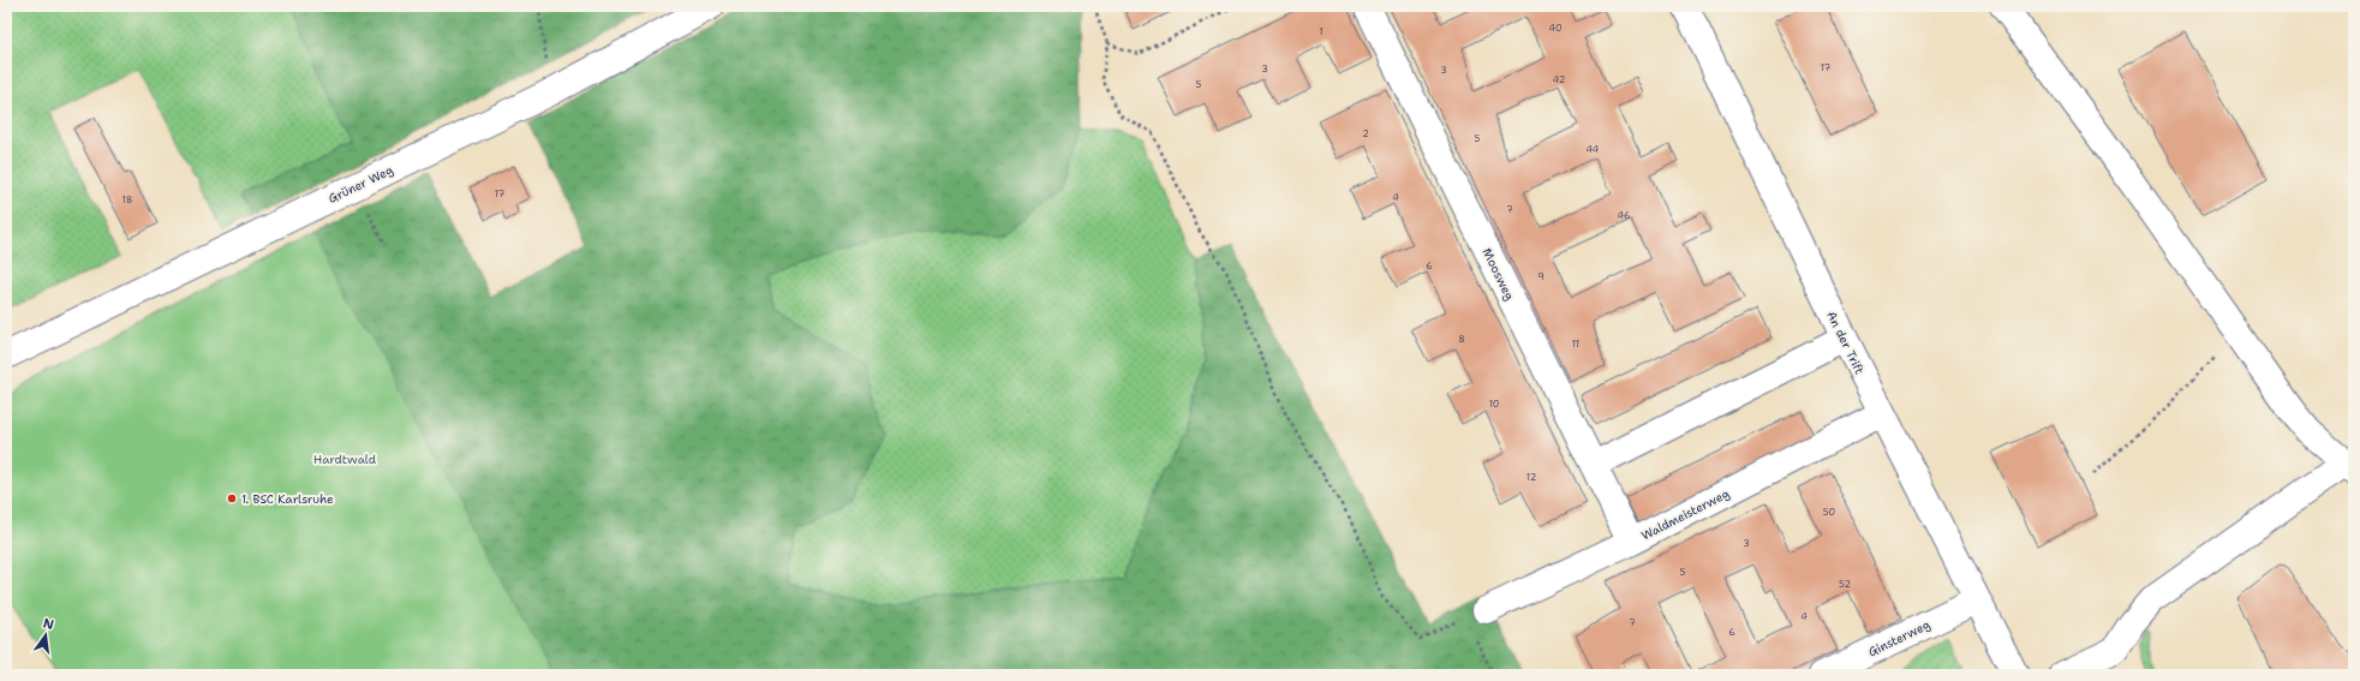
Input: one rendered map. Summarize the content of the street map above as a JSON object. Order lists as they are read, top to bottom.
{
  "streets": {
    "street": [
      "Grüner Weg",
      "Moosweg",
      "An der Trift",
      "Waldmeisterweg",
      "Ginsterweg"
    ]
  },
  "crossings": [
    ["Moosweg", "Waldmeisterweg"],
    ["An der Trift", "Waldmeisterweg"],
    ["An der Trift", "Ginsterweg"]
  ],
  "parks": ["Hardtwald"],
  "places": ["1. BSC Karlsruhe"],
  "house_numbers": [
    "40",
    "1",
    "17",
    "3",
    "3",
    "42",
    "5",
    "2",
    "5",
    "44",
    "17",
    "4",
    "18",
    "7",
    "46",
    "6",
    "9",
    "8",
    "11",
    "10",
    "12",
    "50",
    "3",
    "5",
    "52",
    "4",
    "7",
    "6"
  ],
  "north": "top"
}
